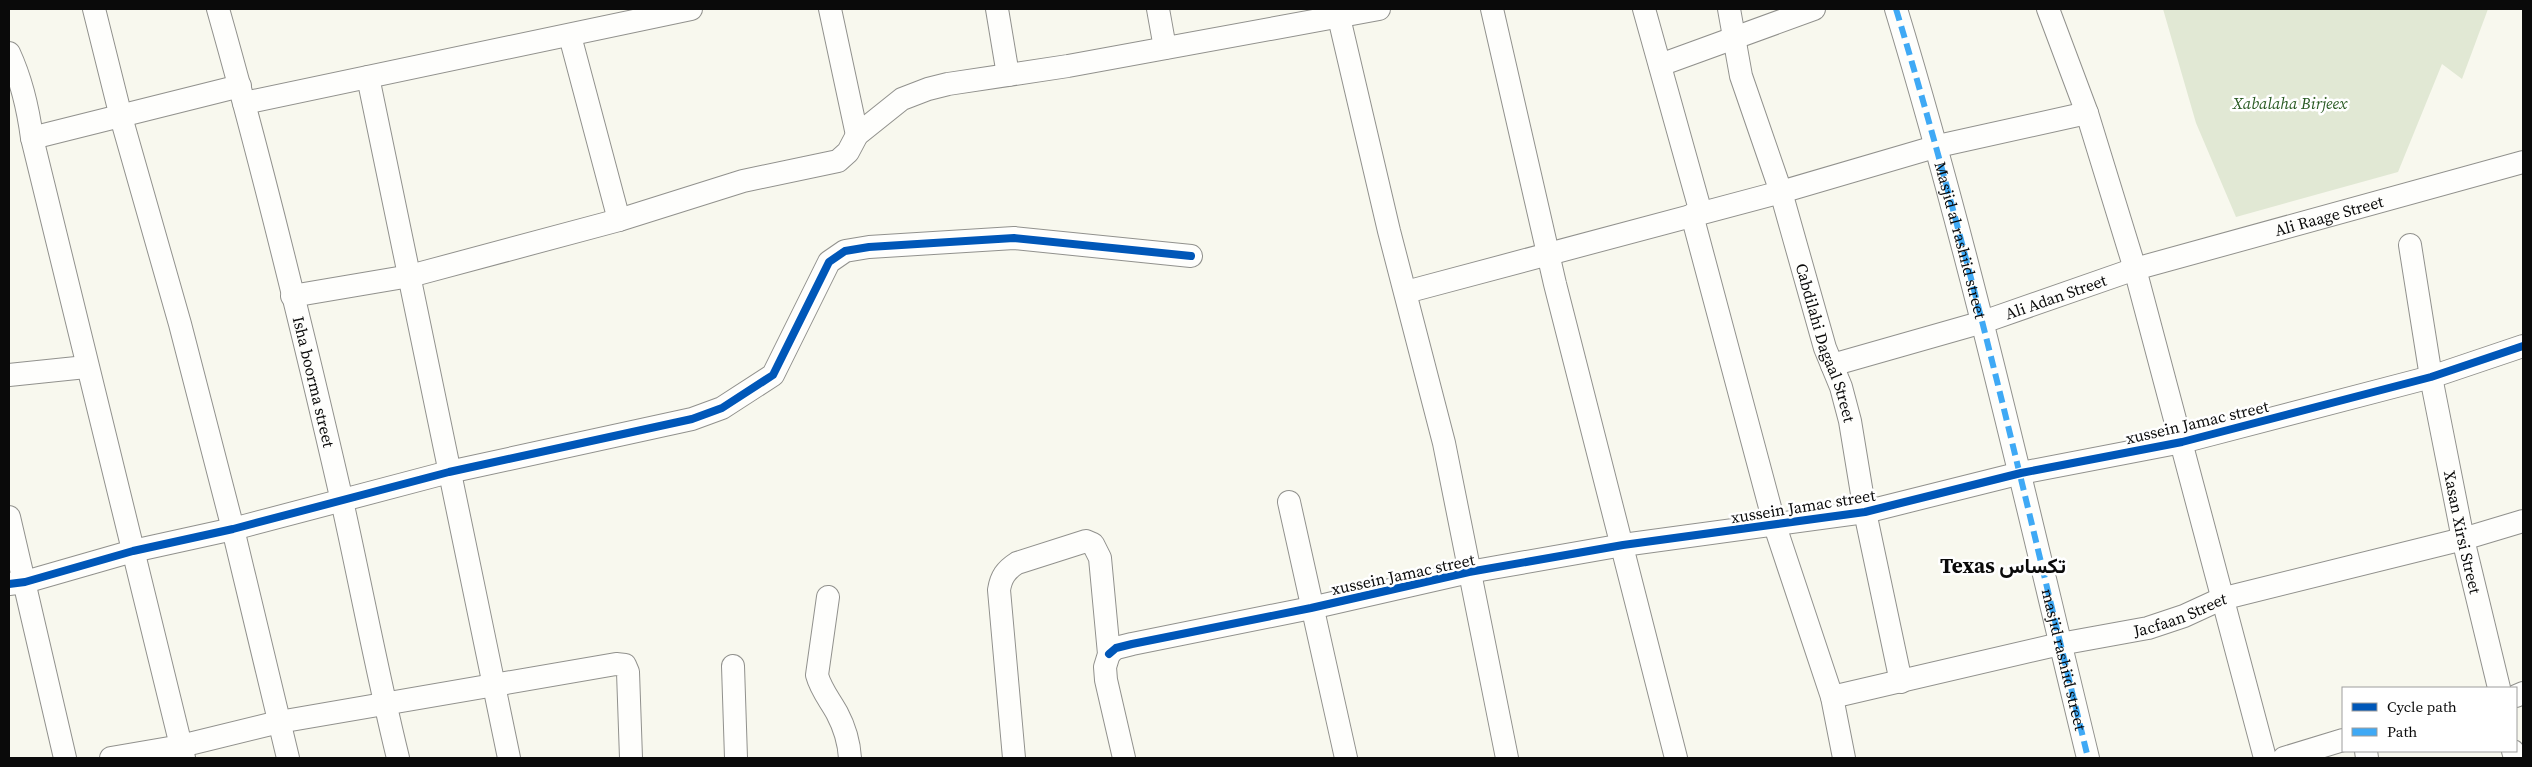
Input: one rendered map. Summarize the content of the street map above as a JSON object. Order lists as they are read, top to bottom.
{
  "streets": {
    "street": [
      "Ali Raage Street",
      "Masjid al rashiid street",
      "Ali Adan Street",
      "Cabdilahi Dagaal Street",
      "Isha boorma street",
      "xussein Jamac street",
      "Xasan Xirsi Street",
      "Jacfaan Street",
      "masjid rashiid street"
    ]
  },
  "crossings": [
    ["Ali Raage Street", "Ali Adan Street"],
    ["Masjid al rashiid street", "Ali Adan Street"],
    ["Masjid al rashiid street", "xussein Jamac street"],
    ["Masjid al rashiid street", "masjid rashiid street"],
    ["Ali Adan Street", "Cabdilahi Dagaal Street"],
    ["Cabdilahi Dagaal Street", "xussein Jamac street"],
    ["Cabdilahi Dagaal Street", "Jacfaan Street"],
    ["xussein Jamac street", "Xasan Xirsi Street"],
    ["xussein Jamac street", "masjid rashiid street"],
    ["Xasan Xirsi Street", "Jacfaan Street"],
    ["Jacfaan Street", "masjid rashiid street"]
  ],
  "districts": ["Texas تكساس"],
  "parks": ["Xabalaha Birjeex"],
  "legend": ["Cycle path", "Path"]
}
